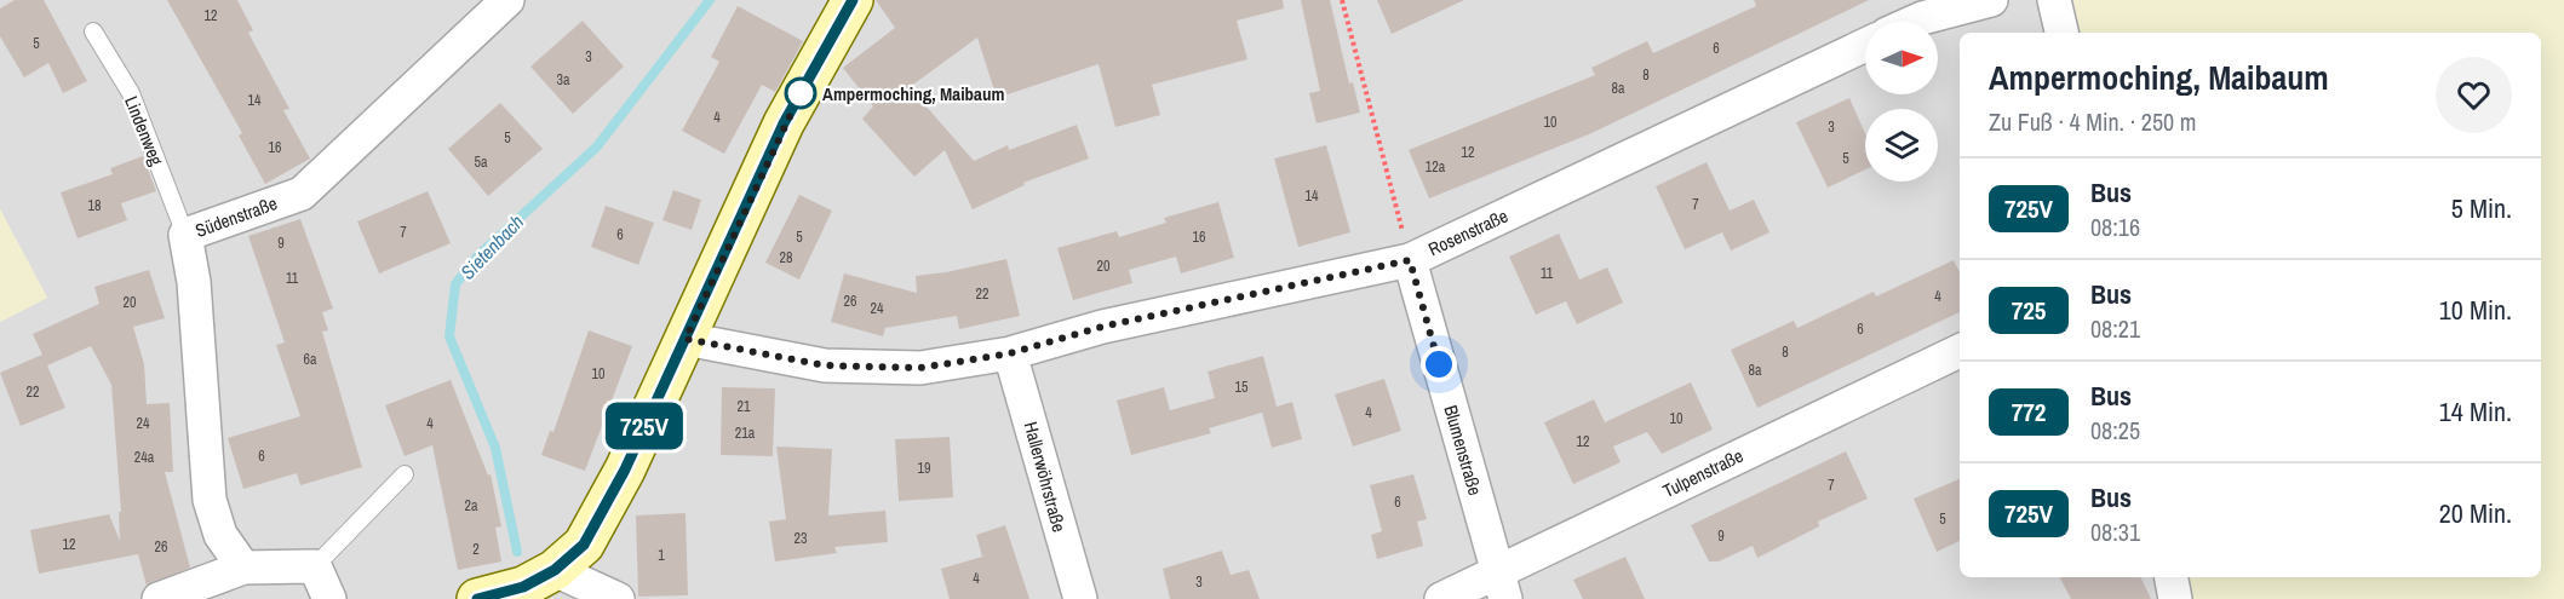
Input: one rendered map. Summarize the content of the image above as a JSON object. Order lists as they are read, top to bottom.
{
  "streets": {
    "street": [
      "Südenstraße",
      "Rosenstraße",
      "Blumenstraße",
      "Tulpenstraße",
      "Hallerwöhrstraße"
    ],
    "lane": ["Lindenweg"]
  },
  "crossings": [
    ["Lindenweg", "Südenstraße"],
    ["Rosenstraße", "Blumenstraße"],
    ["Rosenstraße", "Hallerwöhrstraße"],
    ["Blumenstraße", "Tulpenstraße"]
  ],
  "water": ["Sietenbach"],
  "places": ["Ampermoching, Maibaum"],
  "lines": ["bus line 725V"],
  "house_numbers": [
    "12",
    "5",
    "6",
    "3",
    "8",
    "3a",
    "8a",
    "14",
    "4",
    "10",
    "3",
    "5",
    "16",
    "12",
    "5",
    "5a",
    "12a",
    "14",
    "7",
    "18",
    "7",
    "6",
    "5",
    "16",
    "9",
    "28",
    "20",
    "11",
    "11",
    "22",
    "4",
    "26",
    "20",
    "24",
    "6",
    "8",
    "6a",
    "8a",
    "10",
    "15",
    "22",
    "21",
    "4",
    "10",
    "24",
    "4",
    "21a",
    "12",
    "6",
    "24a",
    "19",
    "7",
    "6",
    "2a",
    "5",
    "9",
    "23",
    "12",
    "26",
    "2",
    "1",
    "4",
    "3"
  ],
  "north": "right",
  "page": {
    "on_map": "725V",
    "heading": ["Ampermoching, Maibaum", "Zu Fuß · 4 Min. · 250 m"],
    "list": [
      {
        "mark": "725V",
        "name": "Bus",
        "note": "08:16",
        "value": "5 Min."
      },
      {
        "mark": "725",
        "name": "Bus",
        "note": "08:21",
        "value": "10 Min."
      },
      {
        "mark": "772",
        "name": "Bus",
        "note": "08:25",
        "value": "14 Min."
      },
      {
        "mark": "725V",
        "name": "Bus",
        "note": "08:31",
        "value": "20 Min."
      }
    ]
  }
}
